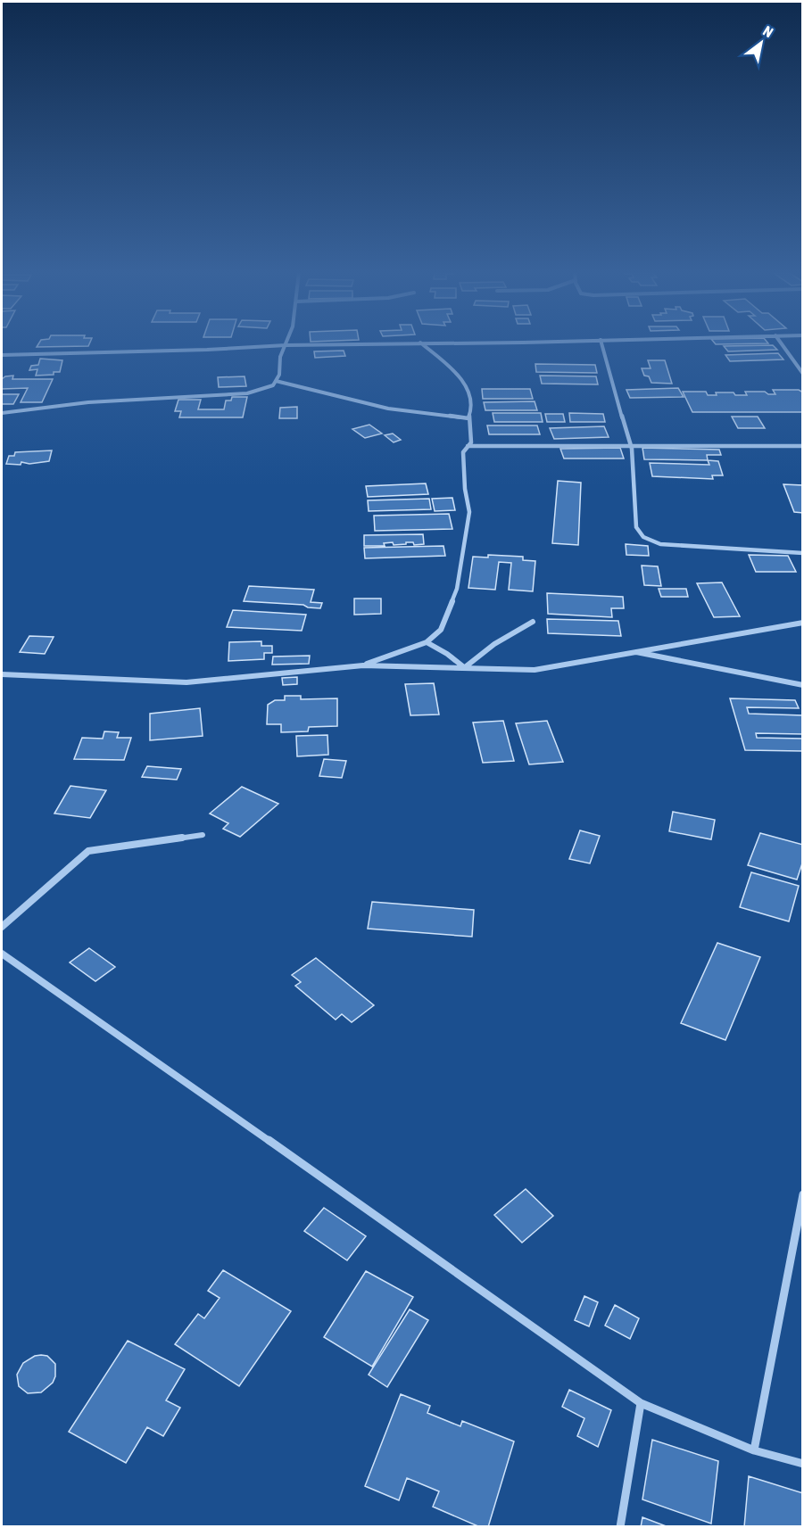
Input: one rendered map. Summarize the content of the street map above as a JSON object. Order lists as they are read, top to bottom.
{
  "north": "top right"
}
